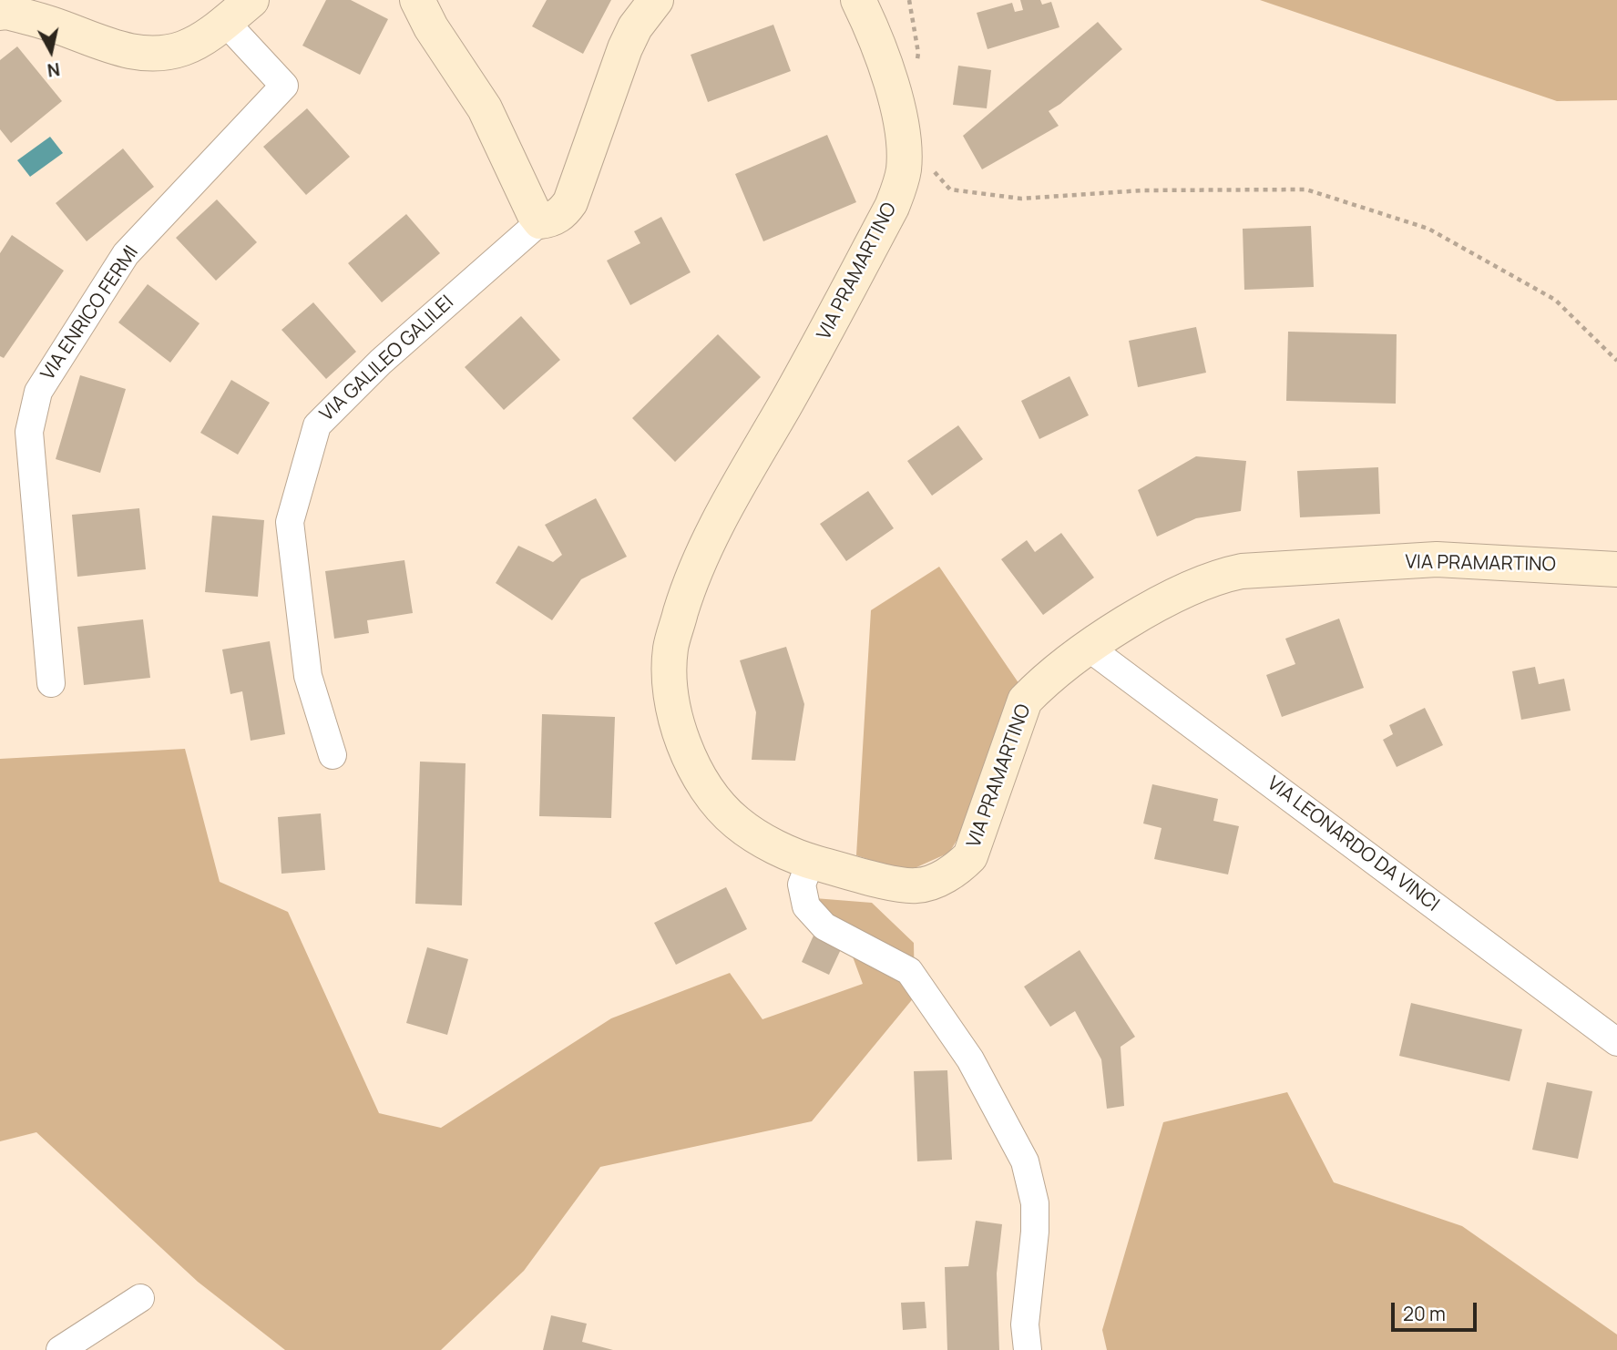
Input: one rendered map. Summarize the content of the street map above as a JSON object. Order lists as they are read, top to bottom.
{
  "streets": {
    "street": [
      "VIA PRAMARTINO",
      "VIA ENRICO FERMI",
      "VIA GALILEO GALILEI",
      "VIA LEONARDO DA VINCI"
    ]
  },
  "crossings": [
    ["VIA PRAMARTINO", "VIA LEONARDO DA VINCI"]
  ],
  "scale_bar": "20 m",
  "north": "bottom"
}
